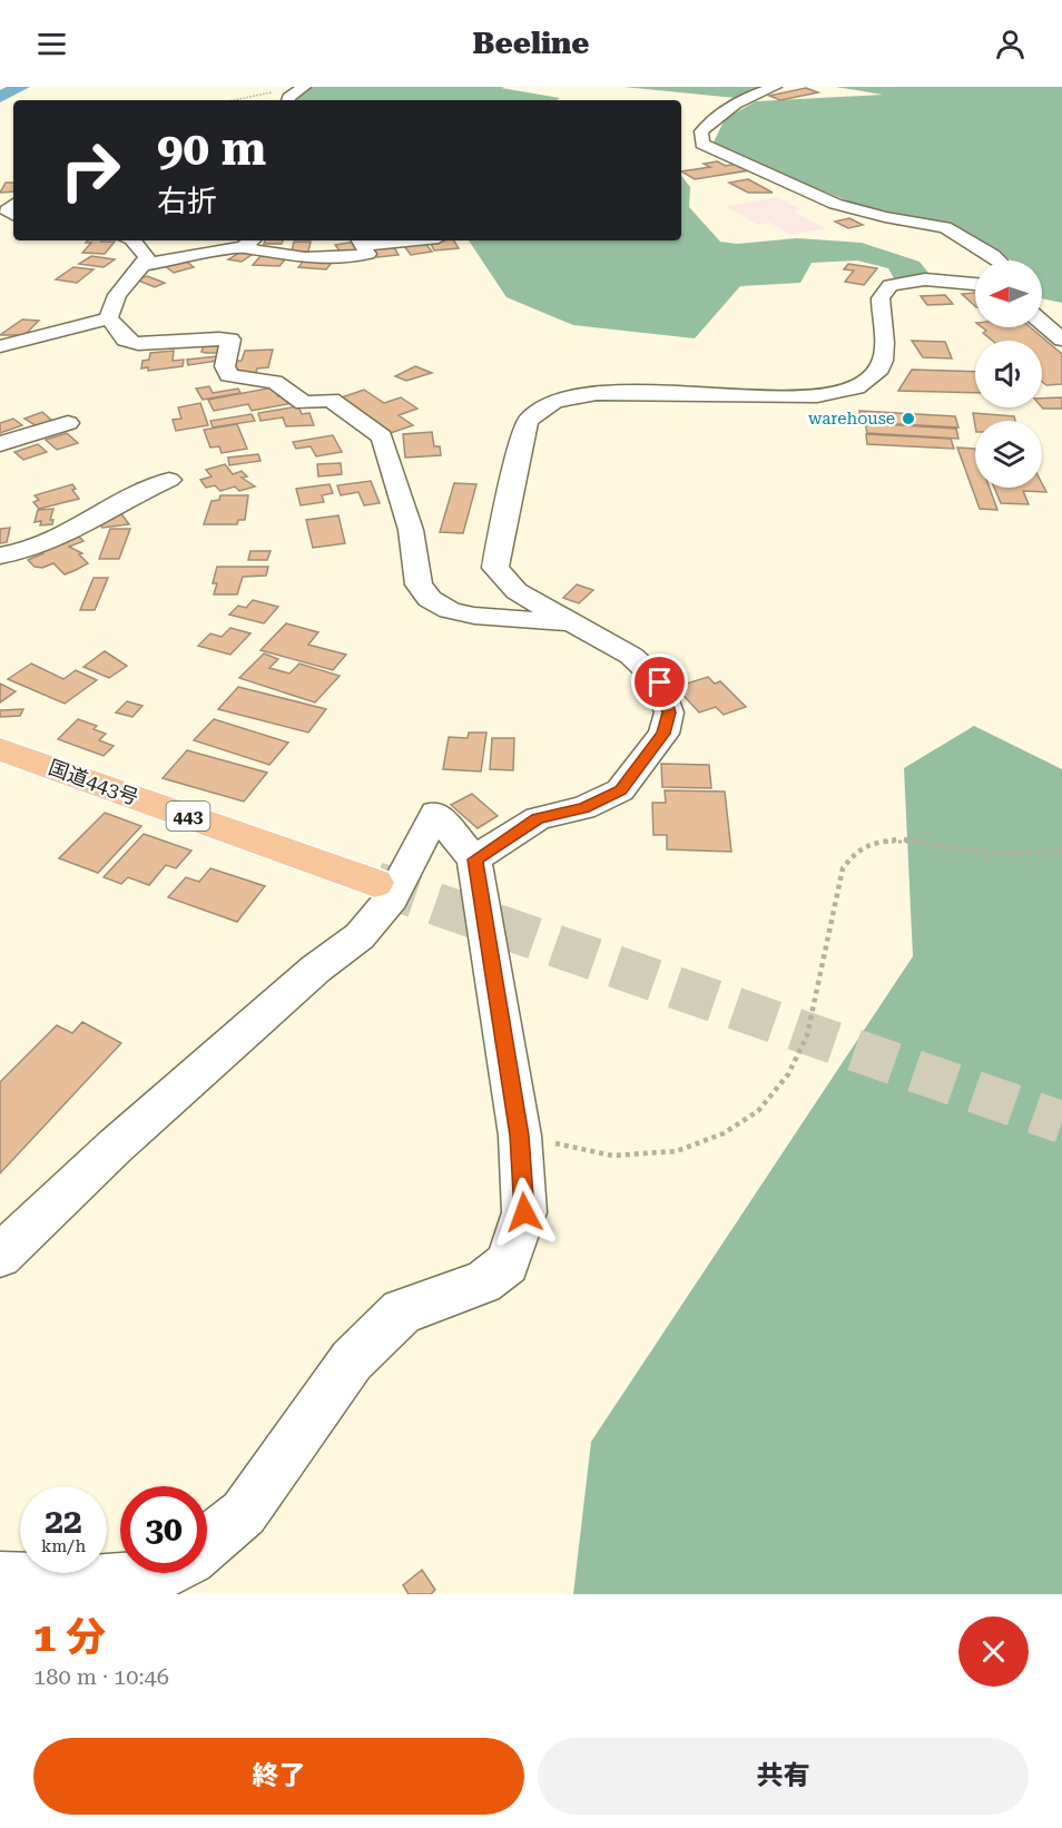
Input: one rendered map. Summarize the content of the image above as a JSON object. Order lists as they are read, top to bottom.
{
  "streets": {
    "highway": ["国道443号", "443"]
  },
  "places": ["warehouse"],
  "north": "left",
  "page": {
    "header": "Beeline",
    "turn": ["90 m", "右折"],
    "speed": "22 km/h",
    "limit": "30",
    "heading": ["1 分", "180 m · 10:46"],
    "buttons": ["終了", "共有"]
  }
}
